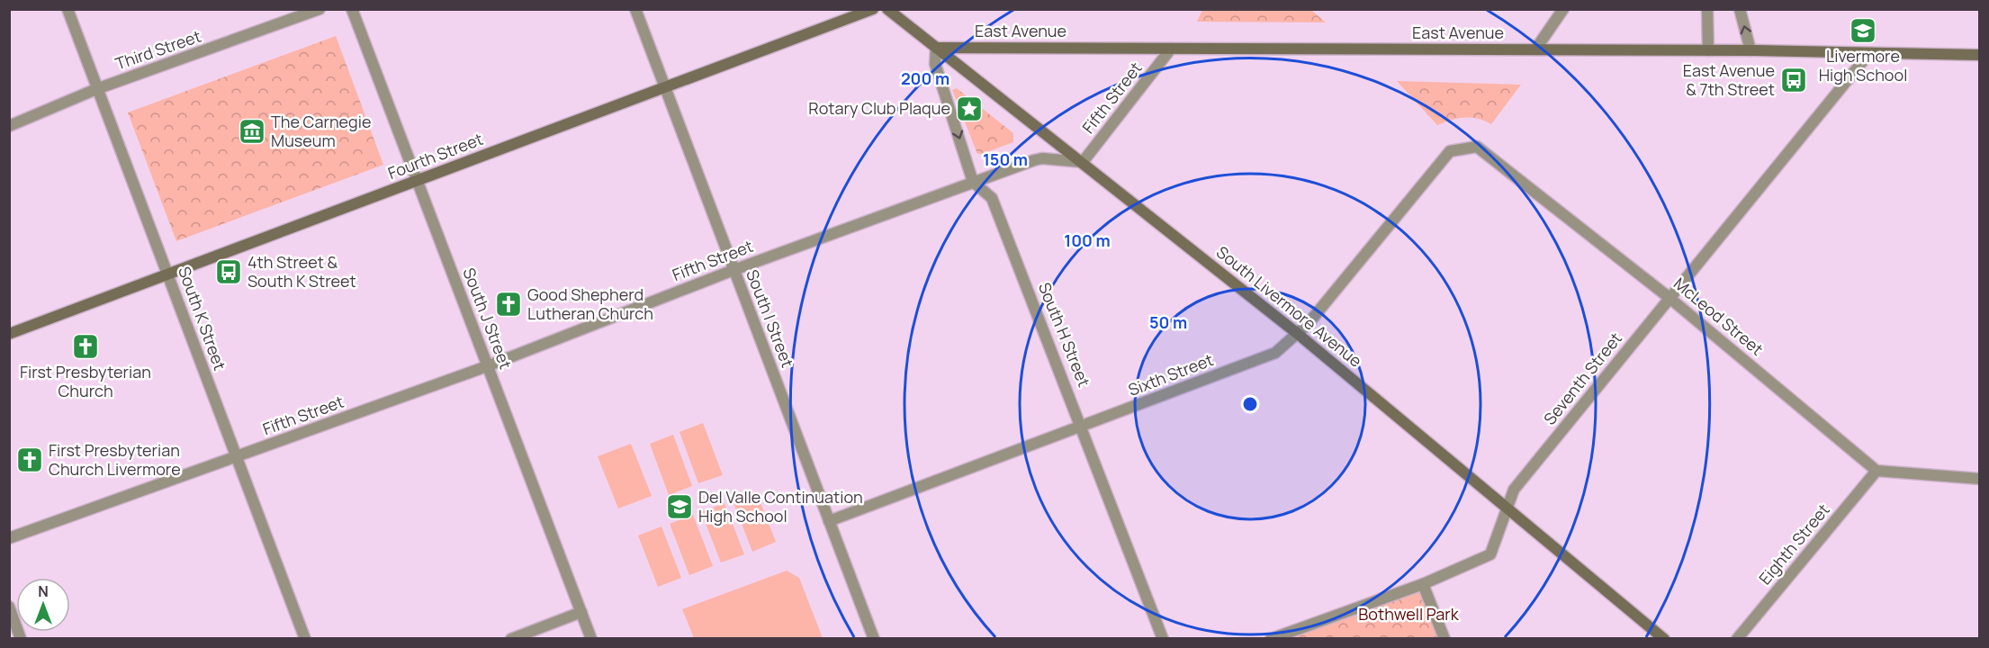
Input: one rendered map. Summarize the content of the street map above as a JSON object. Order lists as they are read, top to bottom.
{
  "streets": {
    "main road": ["East Avenue", "Fourth Street", "South Livermore Avenue"],
    "street": [
      "Third Street",
      "Fifth Street",
      "McLeod Street",
      "South K Street",
      "South J Street",
      "South I Street",
      "South H Street",
      "Sixth Street",
      "Seventh Street",
      "Eighth Street"
    ]
  },
  "crossings": [
    ["East Avenue", "Fifth Street"],
    ["East Avenue", "South Livermore Avenue"],
    ["East Avenue", "South H Street"],
    ["East Avenue", "Seventh Street"],
    ["Third Street", "South K Street"],
    ["Fifth Street", "South Livermore Avenue"],
    ["Fifth Street", "South K Street"],
    ["Fifth Street", "South J Street"],
    ["Fifth Street", "South I Street"],
    ["Fifth Street", "South H Street"],
    ["Fourth Street", "South K Street"],
    ["Fourth Street", "South J Street"],
    ["Fourth Street", "South I Street"],
    ["South Livermore Avenue", "South H Street"],
    ["South Livermore Avenue", "Sixth Street"],
    ["South Livermore Avenue", "Seventh Street"],
    ["McLeod Street", "Sixth Street"],
    ["McLeod Street", "Seventh Street"],
    ["McLeod Street", "Eighth Street"],
    ["South I Street", "Sixth Street"],
    ["South H Street", "Sixth Street"]
  ],
  "parks": ["Bothwell Park"],
  "places": {
    "school or university": ["Livermore High School", "Del Valle Continuation High School"],
    "bus stop": ["East Avenue & 7th Street", "4th Street & South K Street"],
    "place": ["Rotary Club Plaque"],
    "museum": ["The Carnegie Museum"],
    "church": ["Good Shepherd Lutheran Church", "First Presbyterian Church", "First Presbyterian Church Livermore"]
  },
  "north": "top",
  "rings": [
    "200 m",
    "150 m",
    "100 m",
    "50 m"
  ]
}
